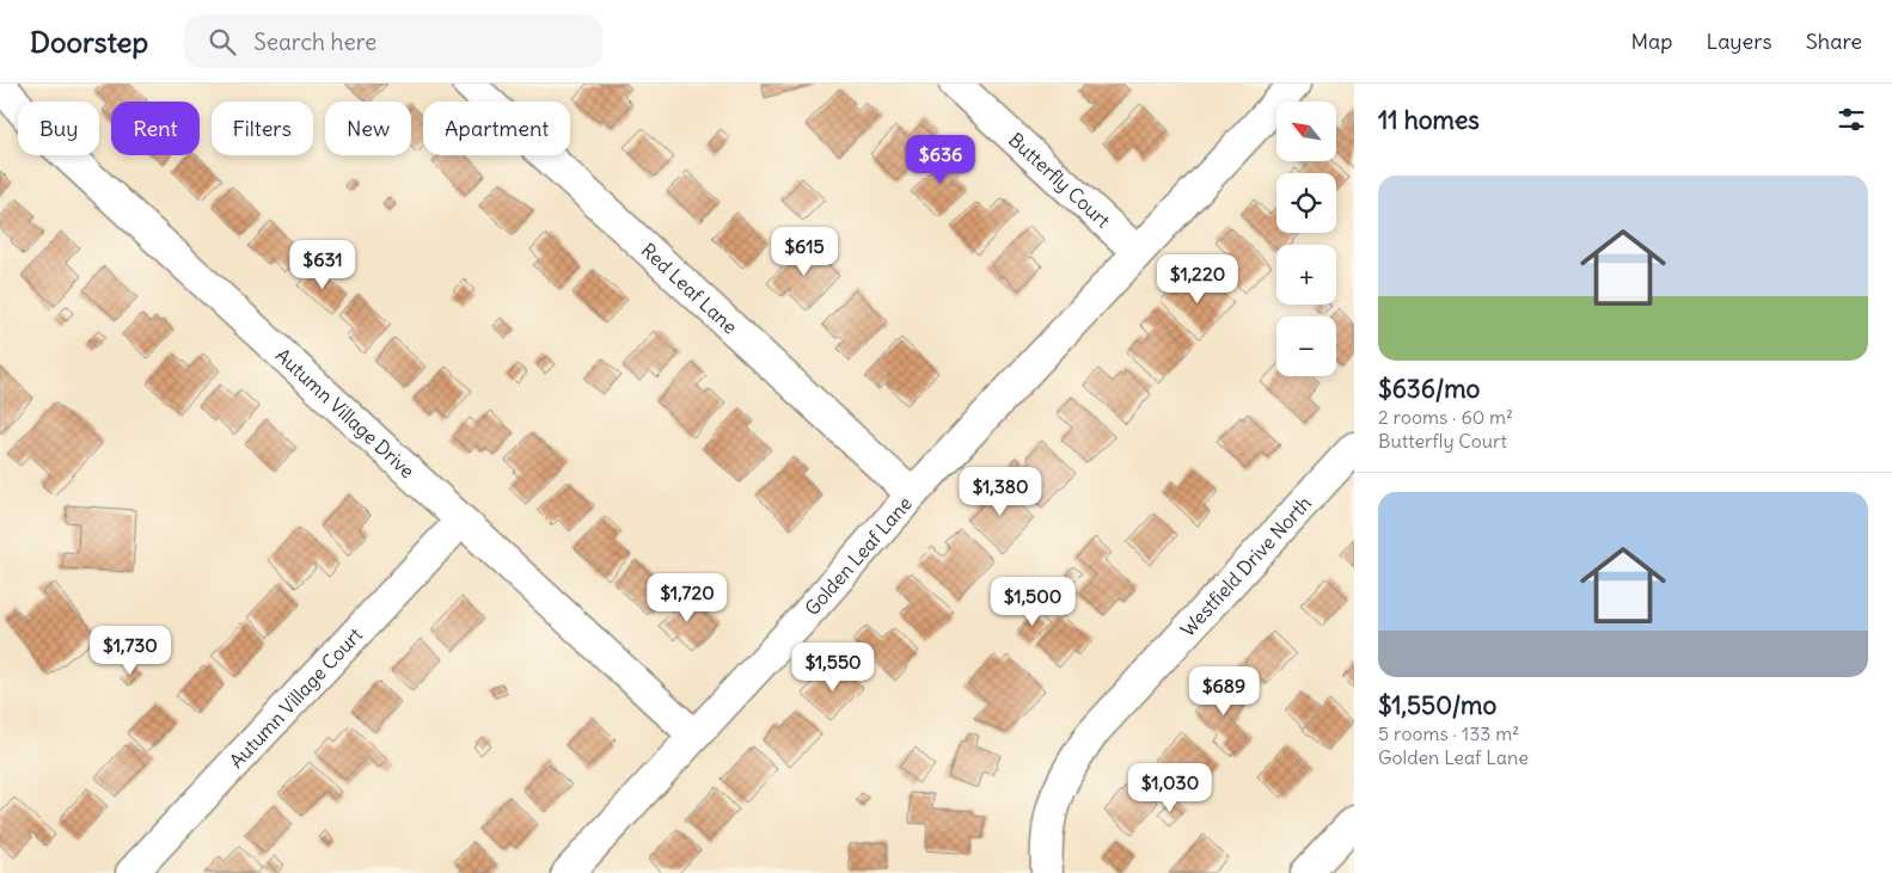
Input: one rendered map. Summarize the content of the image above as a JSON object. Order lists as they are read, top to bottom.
{
  "streets": {
    "street": [
      "Butterfly Court",
      "Red Leaf Lane",
      "Autumn Village Drive",
      "Golden Leaf Lane",
      "Westfield Drive North",
      "Autumn Village Court"
    ]
  },
  "crossings": [
    ["Butterfly Court", "Golden Leaf Lane"],
    ["Red Leaf Lane", "Golden Leaf Lane"],
    ["Autumn Village Drive", "Golden Leaf Lane"],
    ["Autumn Village Drive", "Autumn Village Court"]
  ],
  "north": "top left",
  "page": {
    "header": "Doorstep",
    "search": "Search here",
    "nav": ["Map", "Layers", "Share"],
    "heading": "11 homes",
    "map_buttons": ["+", "−"],
    "chip": [
      "Buy",
      "Rent",
      "Filters",
      "New",
      "Apartment"
    ],
    "price": [
      "$636",
      "$615",
      "$631",
      "$1,220",
      "$1,380",
      "$1,720",
      "$1,500",
      "$1,730",
      "$1,550",
      "$689",
      "$1,030"
    ],
    "list": [
      {
        "name": "$636/mo",
        "note": "2 rooms · 60 m² · Butterfly Court"
      },
      {
        "name": "$1,550/mo",
        "note": "5 rooms · 133 m² · Golden Leaf Lane"
      }
    ]
  }
}
